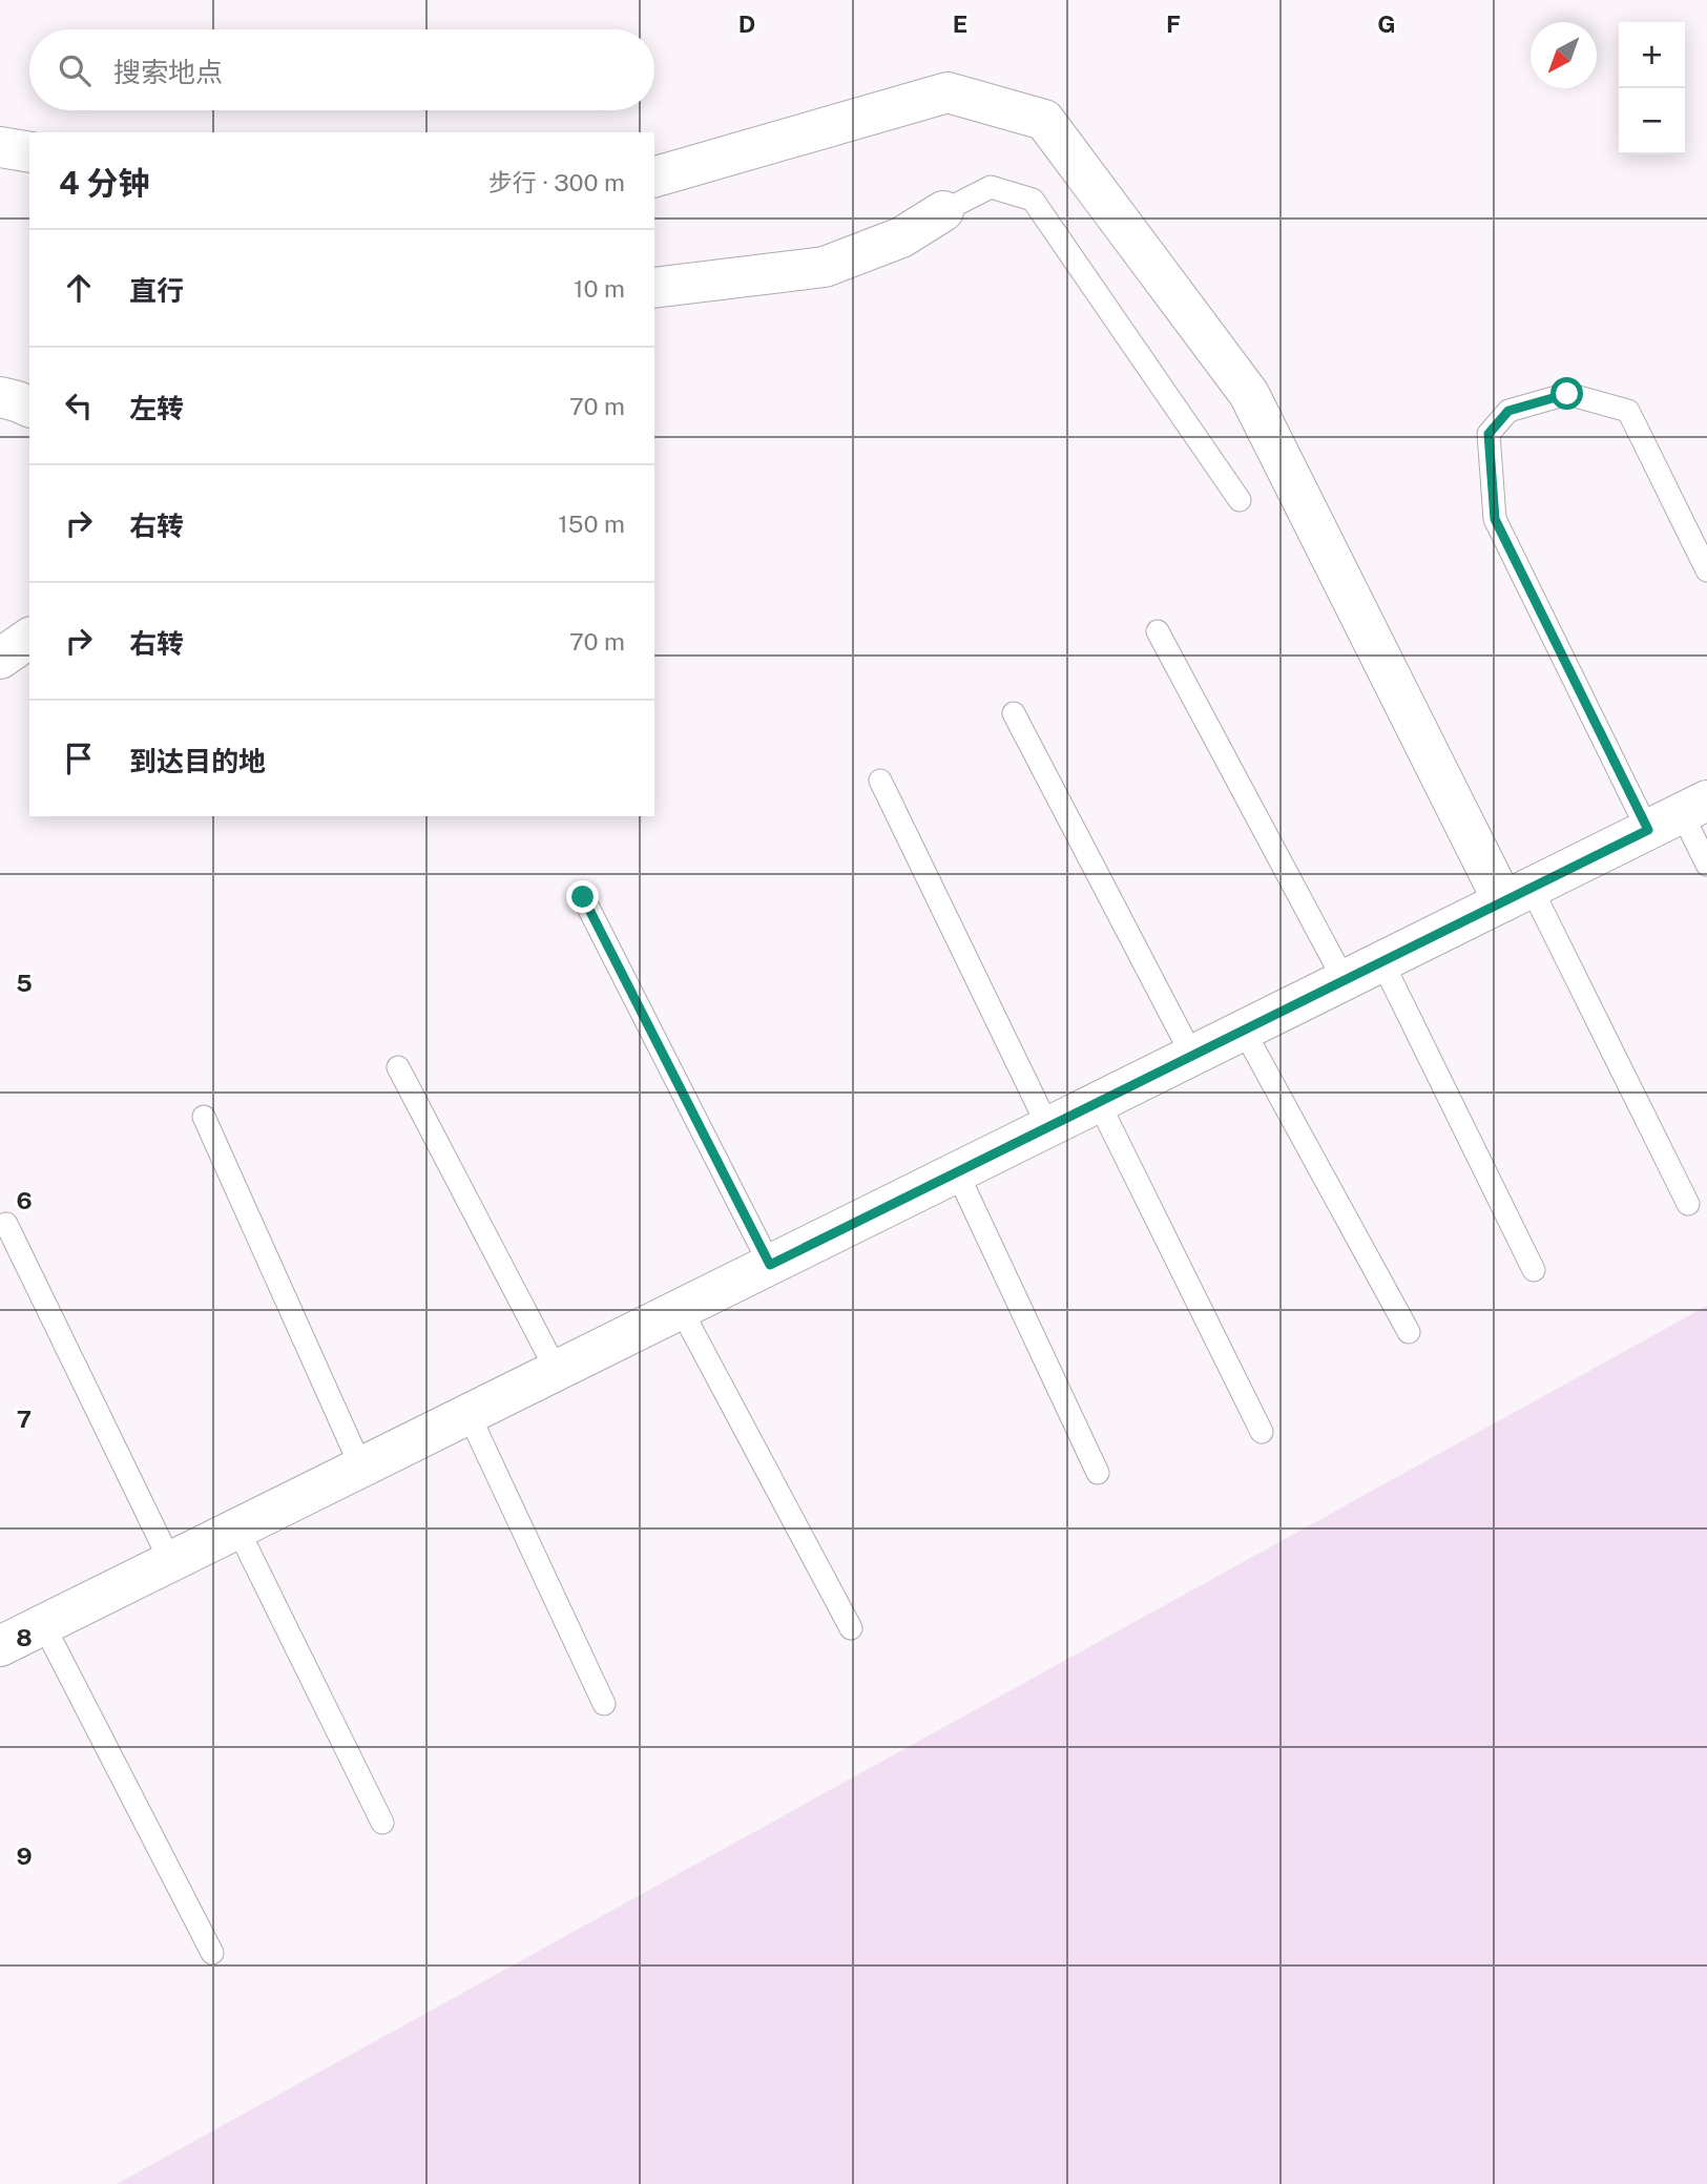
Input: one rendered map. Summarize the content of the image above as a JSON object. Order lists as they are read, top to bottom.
{
  "north": "bottom left",
  "page": {
    "map_buttons": ["+", "−"],
    "search": "搜索地点",
    "heading": ["4 分钟", "步行 · 300 m"],
    "list": [
      ["直行", "10 m"],
      ["左转", "70 m"],
      ["右转", "150 m"],
      ["右转", "70 m"],
      "到达目的地"
    ]
  },
  "grid": {
    "columns": [
      "D",
      "E",
      "F",
      "G"
    ],
    "rows": [
      "5",
      "6",
      "7",
      "8",
      "9"
    ]
  }
}
